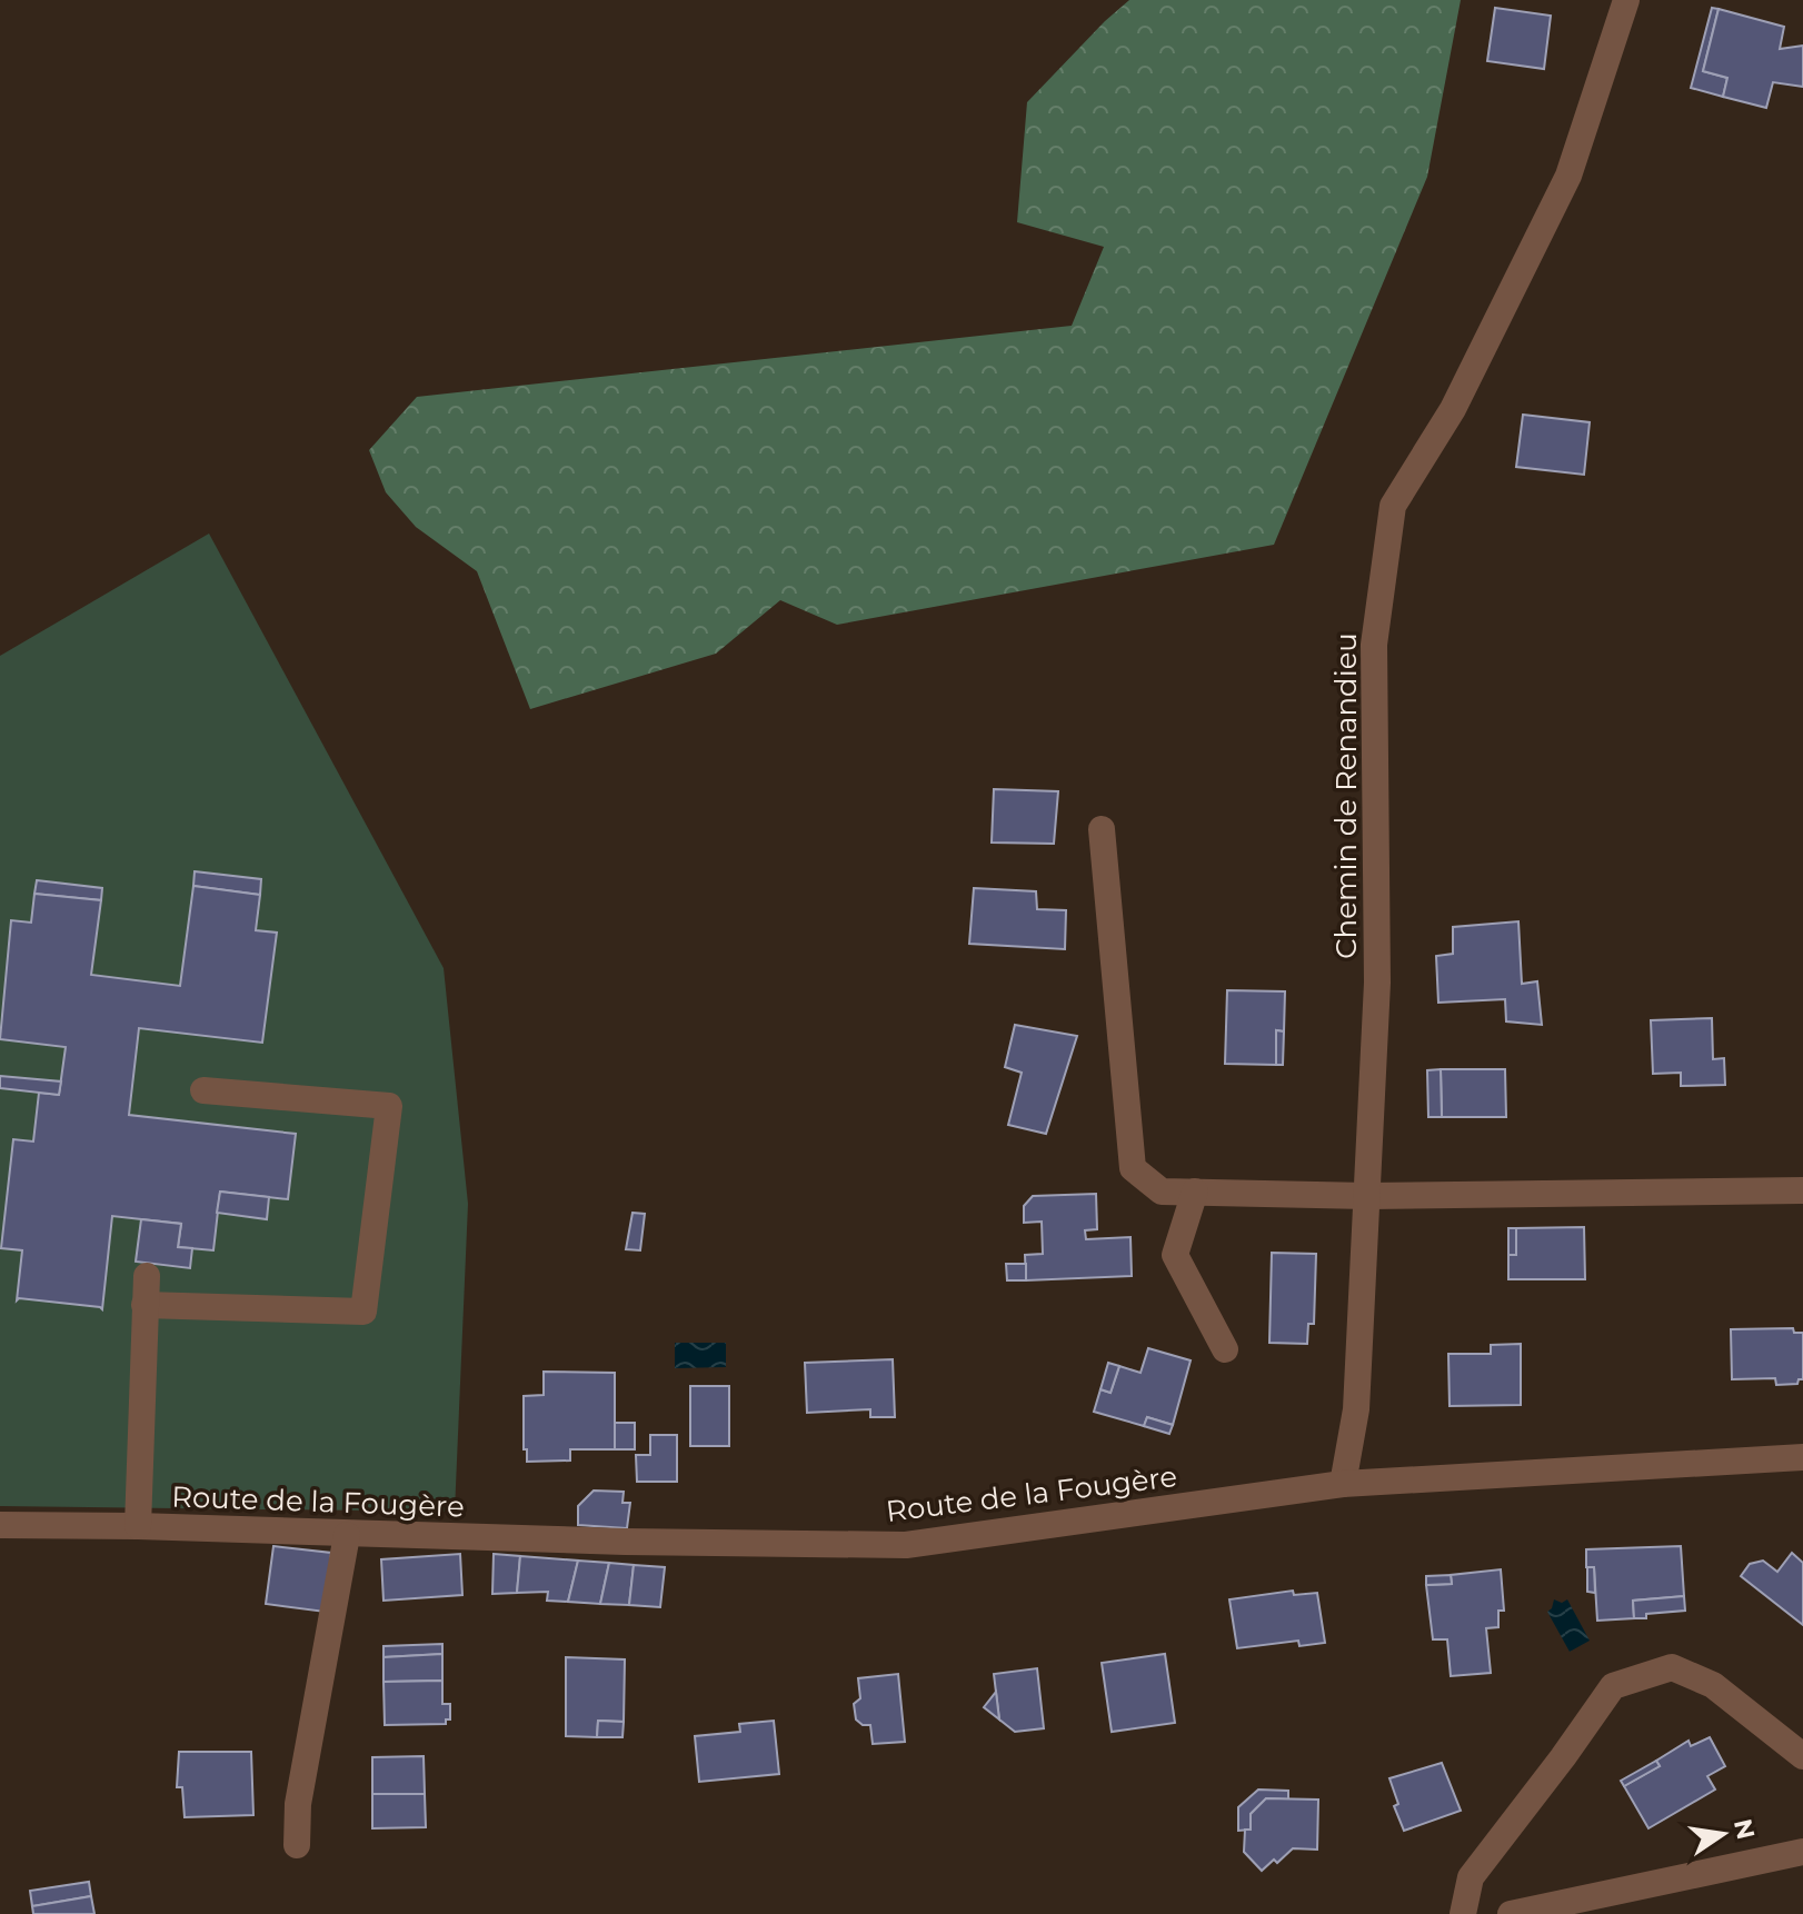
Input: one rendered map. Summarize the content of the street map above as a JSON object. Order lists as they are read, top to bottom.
{
  "streets": {
    "street": ["Chemin de Renandieu", "Route de la Fougère"]
  },
  "crossings": [
    ["Chemin de Renandieu", "Route de la Fougère"]
  ],
  "north": "right"
}
